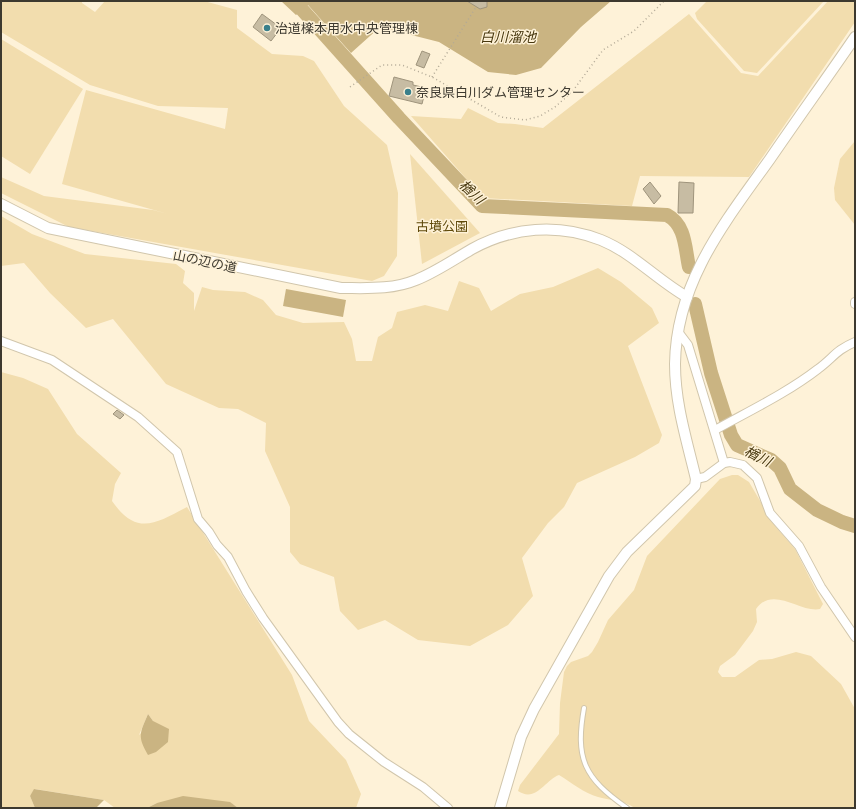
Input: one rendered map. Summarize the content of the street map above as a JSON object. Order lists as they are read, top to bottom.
{
  "streets": {
    "street": ["山の辺の道"]
  },
  "water": ["白川溜池", "楢川"],
  "parks": ["古墳公園"],
  "places": ["治道檪本用水中央管理棟", "奈良県白川ダム管理センター"]
}
